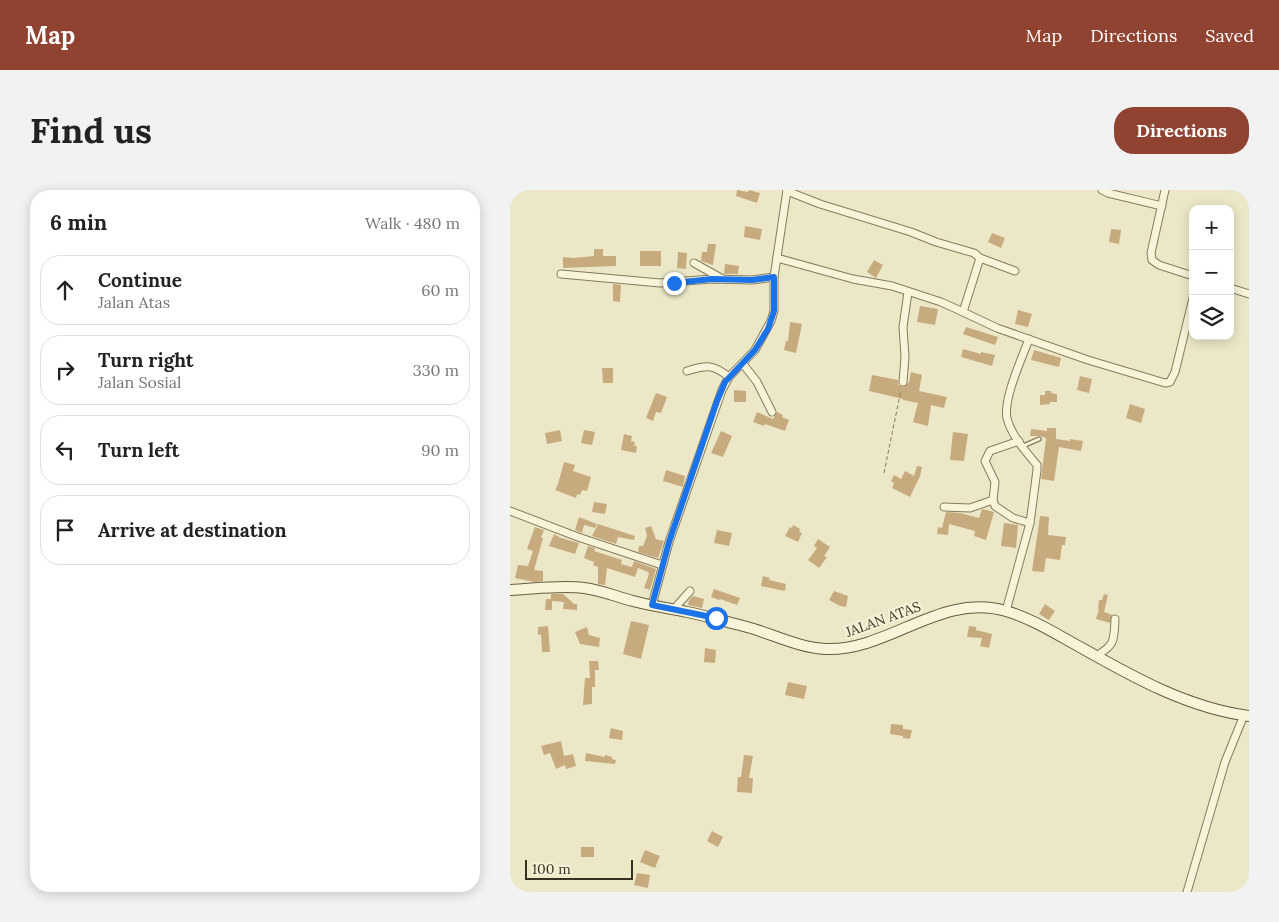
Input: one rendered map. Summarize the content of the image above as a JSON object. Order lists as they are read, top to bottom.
{
  "streets": {
    "street": ["JALAN ATAS"]
  },
  "scale_bar": "100 m",
  "page": {
    "header": "Map",
    "nav": ["Map", "Directions", "Saved"],
    "buttons": "Directions",
    "title": "Find us",
    "heading": ["6 min", "Walk · 480 m"],
    "map_buttons": ["+", "−"],
    "list": [
      ["Continue", "Jalan Atas", "60 m"],
      ["Turn right", "Jalan Sosial", "330 m"],
      ["Turn left", "90 m"],
      "Arrive at destination"
    ],
    "scale": "100 m"
  }
}
